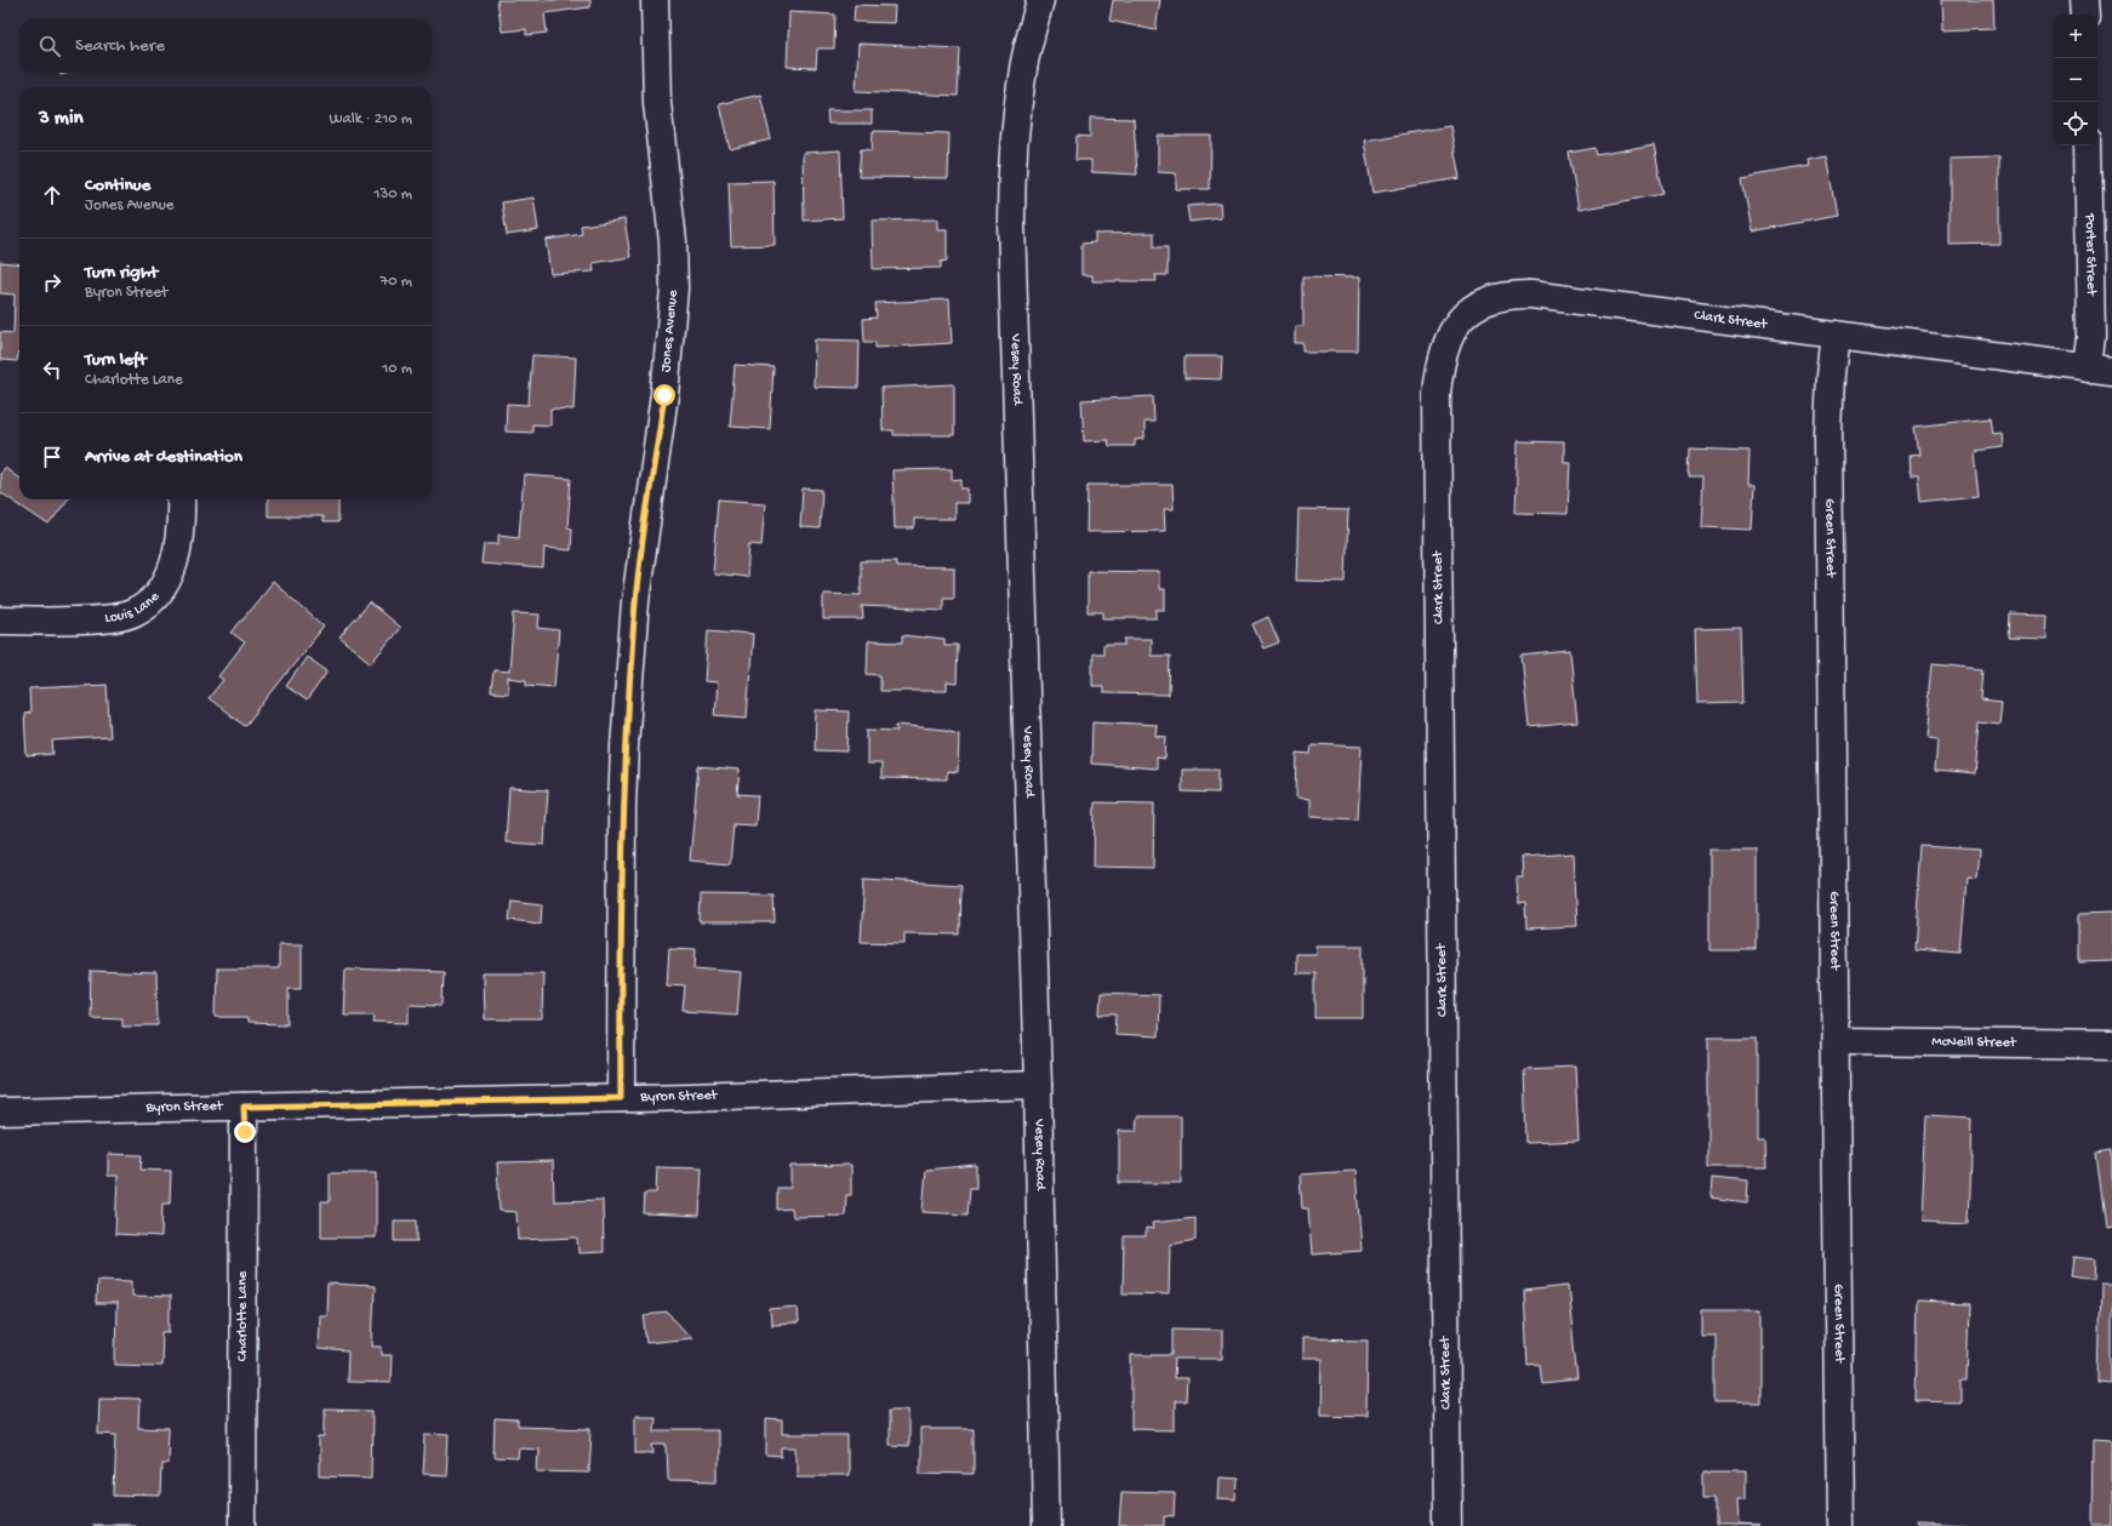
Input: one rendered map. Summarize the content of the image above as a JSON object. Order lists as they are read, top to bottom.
{
  "streets": {
    "street": [
      "Porter Street",
      "Clark Street",
      "Jones Avenue",
      "Vesey Road",
      "Green Street",
      "Louis Lane",
      "McNeill Street",
      "Byron Street",
      "Charlotte Lane"
    ]
  },
  "crossings": [
    ["Porter Street", "Clark Street"],
    ["Clark Street", "Green Street"],
    ["Jones Avenue", "Byron Street"],
    ["Vesey Road", "Byron Street"],
    ["Green Street", "McNeill Street"],
    ["Byron Street", "Charlotte Lane"]
  ],
  "page": {
    "map_buttons": ["+", "−"],
    "search": "Search here",
    "heading": ["3 min", "Walk · 210 m"],
    "list": [
      ["Continue", "Jones Avenue", "130 m"],
      ["Turn right", "Byron Street", "70 m"],
      ["Turn left", "Charlotte Lane", "10 m"],
      "Arrive at destination"
    ]
  }
}
